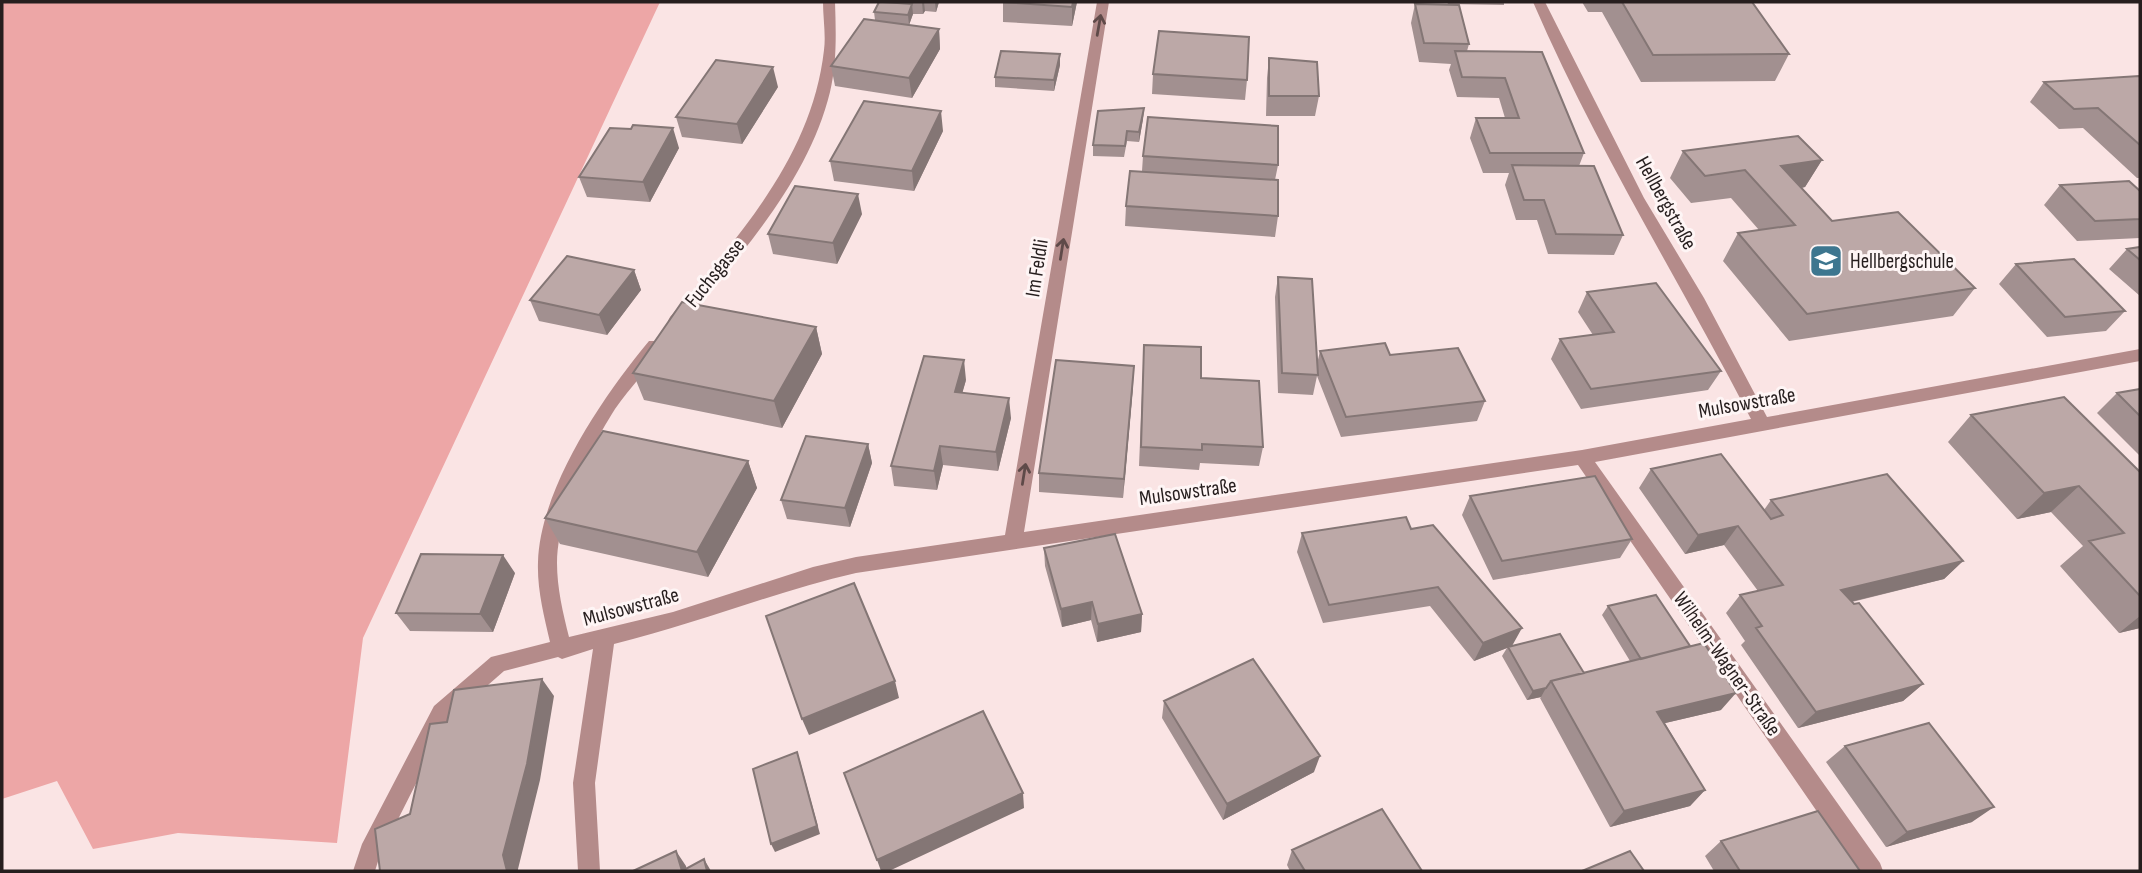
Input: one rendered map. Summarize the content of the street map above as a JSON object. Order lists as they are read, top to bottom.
{
  "streets": {
    "street": [
      "Hellbergstraße",
      "Im Feldli",
      "Fuchsgasse",
      "Mulsowstraße",
      "Wilhelm-Wagner-Straße"
    ]
  },
  "crossings": [
    ["Hellbergstraße", "Mulsowstraße"],
    ["Im Feldli", "Mulsowstraße"],
    ["Fuchsgasse", "Mulsowstraße"],
    ["Mulsowstraße", "Wilhelm-Wagner-Straße"]
  ],
  "one_way": ["Im Feldli"],
  "places": {
    "school or university": ["Hellbergschule"]
  }
}
